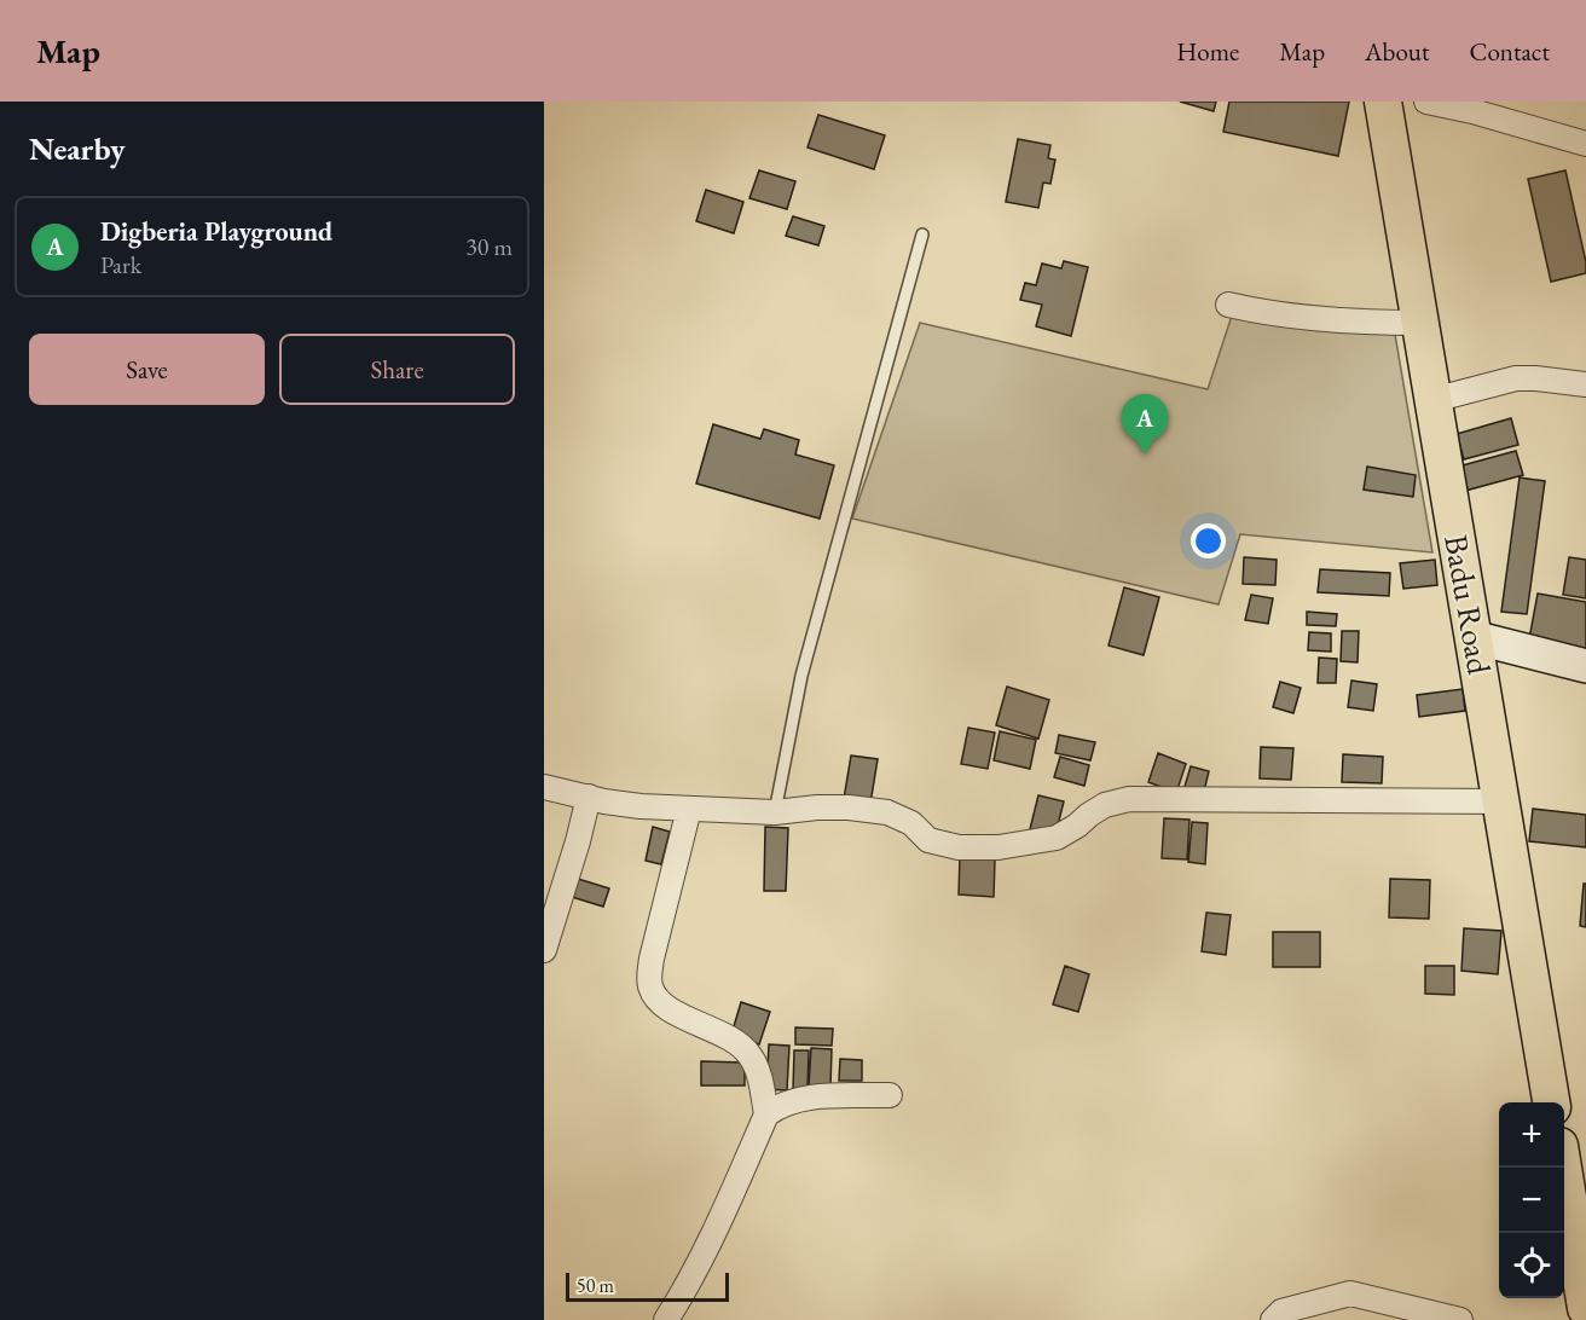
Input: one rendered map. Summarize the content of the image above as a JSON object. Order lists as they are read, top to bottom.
{
  "streets": {
    "main road": ["Badu Road"]
  },
  "scale_bar": "50 m",
  "page": {
    "header": "Map",
    "nav": [
      "Home",
      "Map",
      "About",
      "Contact"
    ],
    "heading": "Nearby",
    "list": [
      {
        "mark": "A",
        "name": "Digberia Playground",
        "note": "Park",
        "value": "30 m"
      }
    ],
    "buttons": ["Save", "Share"],
    "pins": "A",
    "map_buttons": ["+", "−"],
    "scale": "50 m"
  }
}
